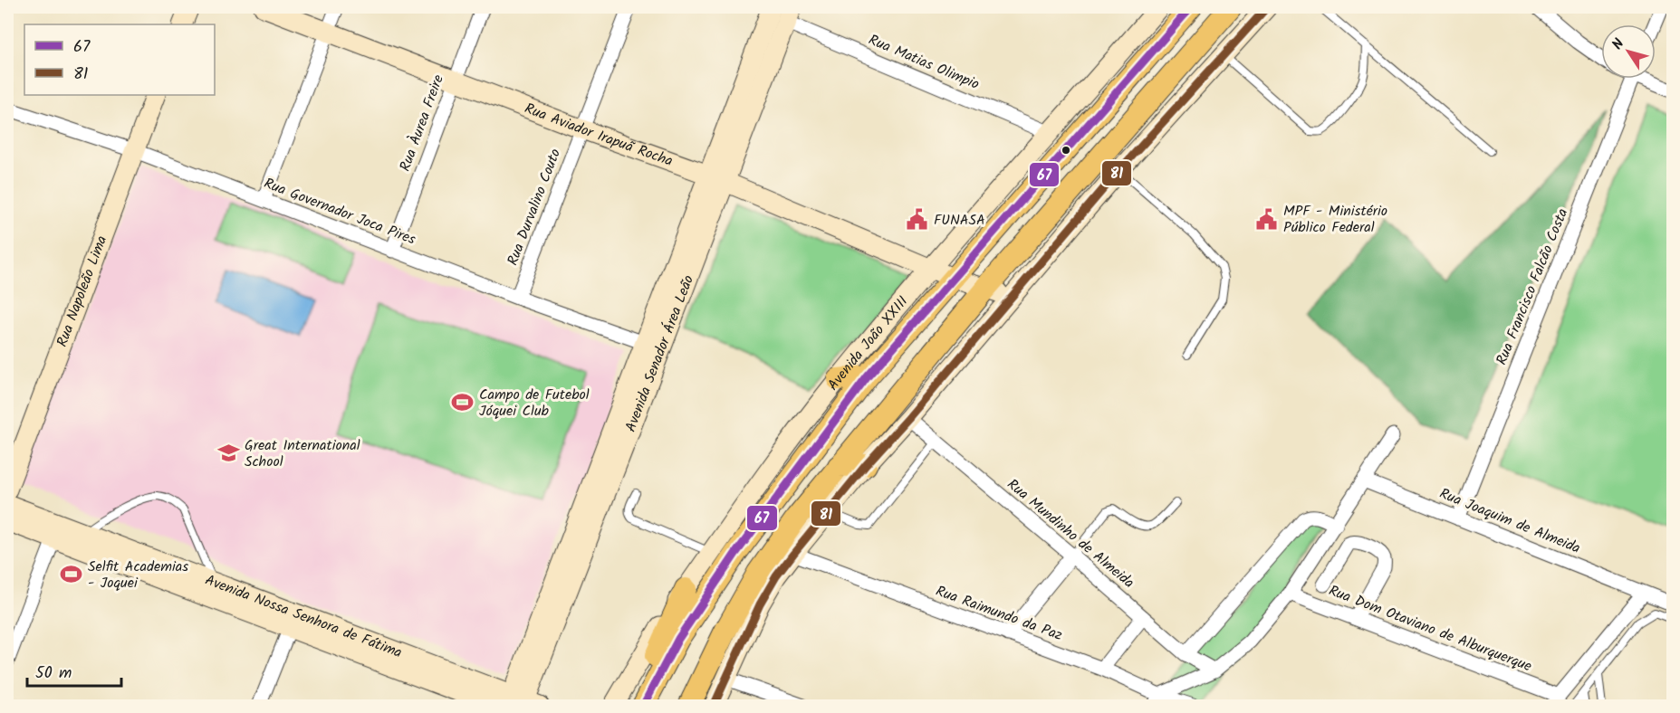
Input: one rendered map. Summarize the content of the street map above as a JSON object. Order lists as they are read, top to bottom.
{
  "streets": {
    "main road": ["Avenida João XXIII"],
    "street": [
      "Rua Matias Olimpio",
      "Rua Àurea Freire",
      "Rua Aviador Irapuã Rocha",
      "Rua Durvalino Couto",
      "Rua Governador Joca Pires",
      "Rua Francisco Falcão Costa",
      "Rua Napoleão Lima",
      "Avenida Senador Área Leão",
      "Rua Joaquim de Almeida",
      "Rua Mundinho de Almeida",
      "Rua Raimundo da Paz",
      "Avenida Nossa Senhora de Fátima",
      "Rua Dom Otaviano de Alburquerque"
    ]
  },
  "crossings": [
    ["Rua Matias Olimpio", "Avenida João XXIII"],
    ["Rua Matias Olimpio", "Avenida Senador Área Leão"],
    ["Rua Àurea Freire", "Rua Aviador Irapuã Rocha"],
    ["Rua Àurea Freire", "Rua Governador Joca Pires"],
    ["Rua Aviador Irapuã Rocha", "Rua Durvalino Couto"],
    ["Rua Aviador Irapuã Rocha", "Avenida João XXIII"],
    ["Rua Aviador Irapuã Rocha", "Avenida Senador Área Leão"],
    ["Rua Durvalino Couto", "Rua Governador Joca Pires"],
    ["Rua Governador Joca Pires", "Rua Napoleão Lima"],
    ["Rua Governador Joca Pires", "Avenida Senador Área Leão"],
    ["Rua Francisco Falcão Costa", "Rua Joaquim de Almeida"],
    ["Avenida Senador Área Leão", "Avenida Nossa Senhora de Fátima"]
  ],
  "places": {
    "public building": ["MPF - Ministério Público Federal", "FUNASA"],
    "sports": ["Campo de Futebol Jóquei Club", "Selfit Academias - Joquei"],
    "school or university": ["Great International School"]
  },
  "lines": ["transit line 67", "transit line 81"],
  "legend": ["67", "81"],
  "scale_bar": "50 m",
  "north": "top left"
}
